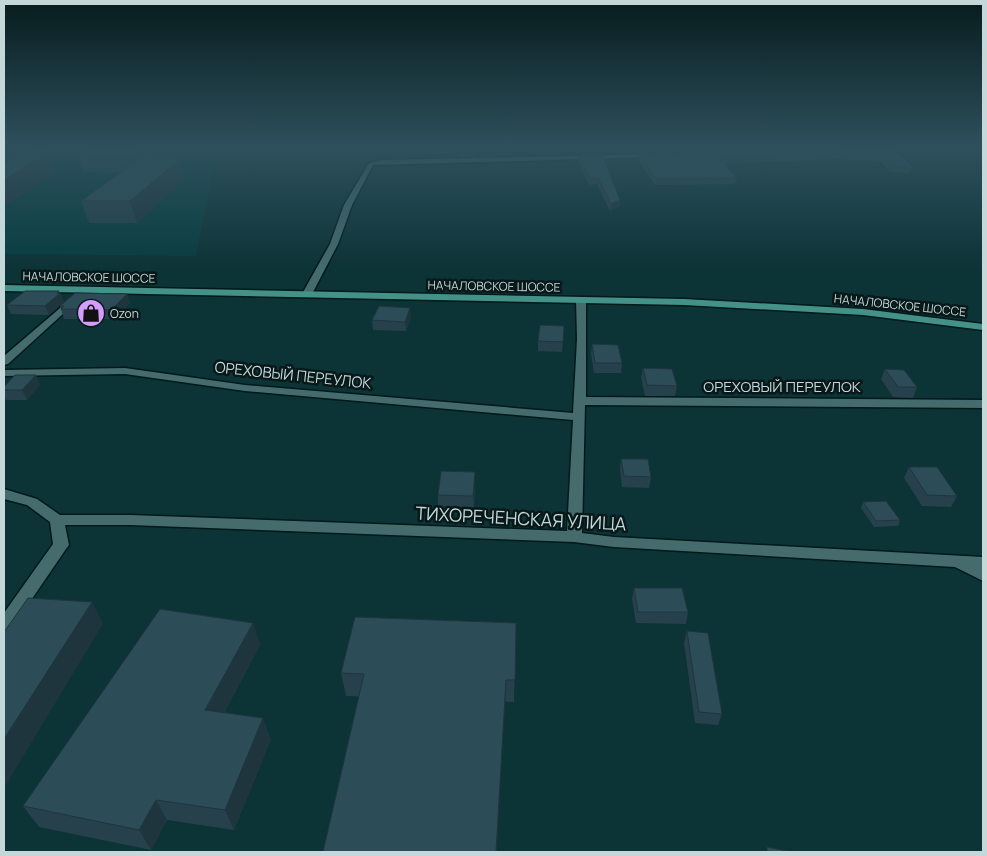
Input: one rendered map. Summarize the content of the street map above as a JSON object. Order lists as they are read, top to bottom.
{
  "streets": {
    "main road": ["НАЧАЛОВСКОЕ ШОССЕ"],
    "street": ["ОРЕХОВЫЙ ПЕРЕУЛОК", "ТИХОРЕЧЕНСКАЯ УЛИЦА"]
  },
  "places": {
    "shop": ["Ozon"]
  }
}
